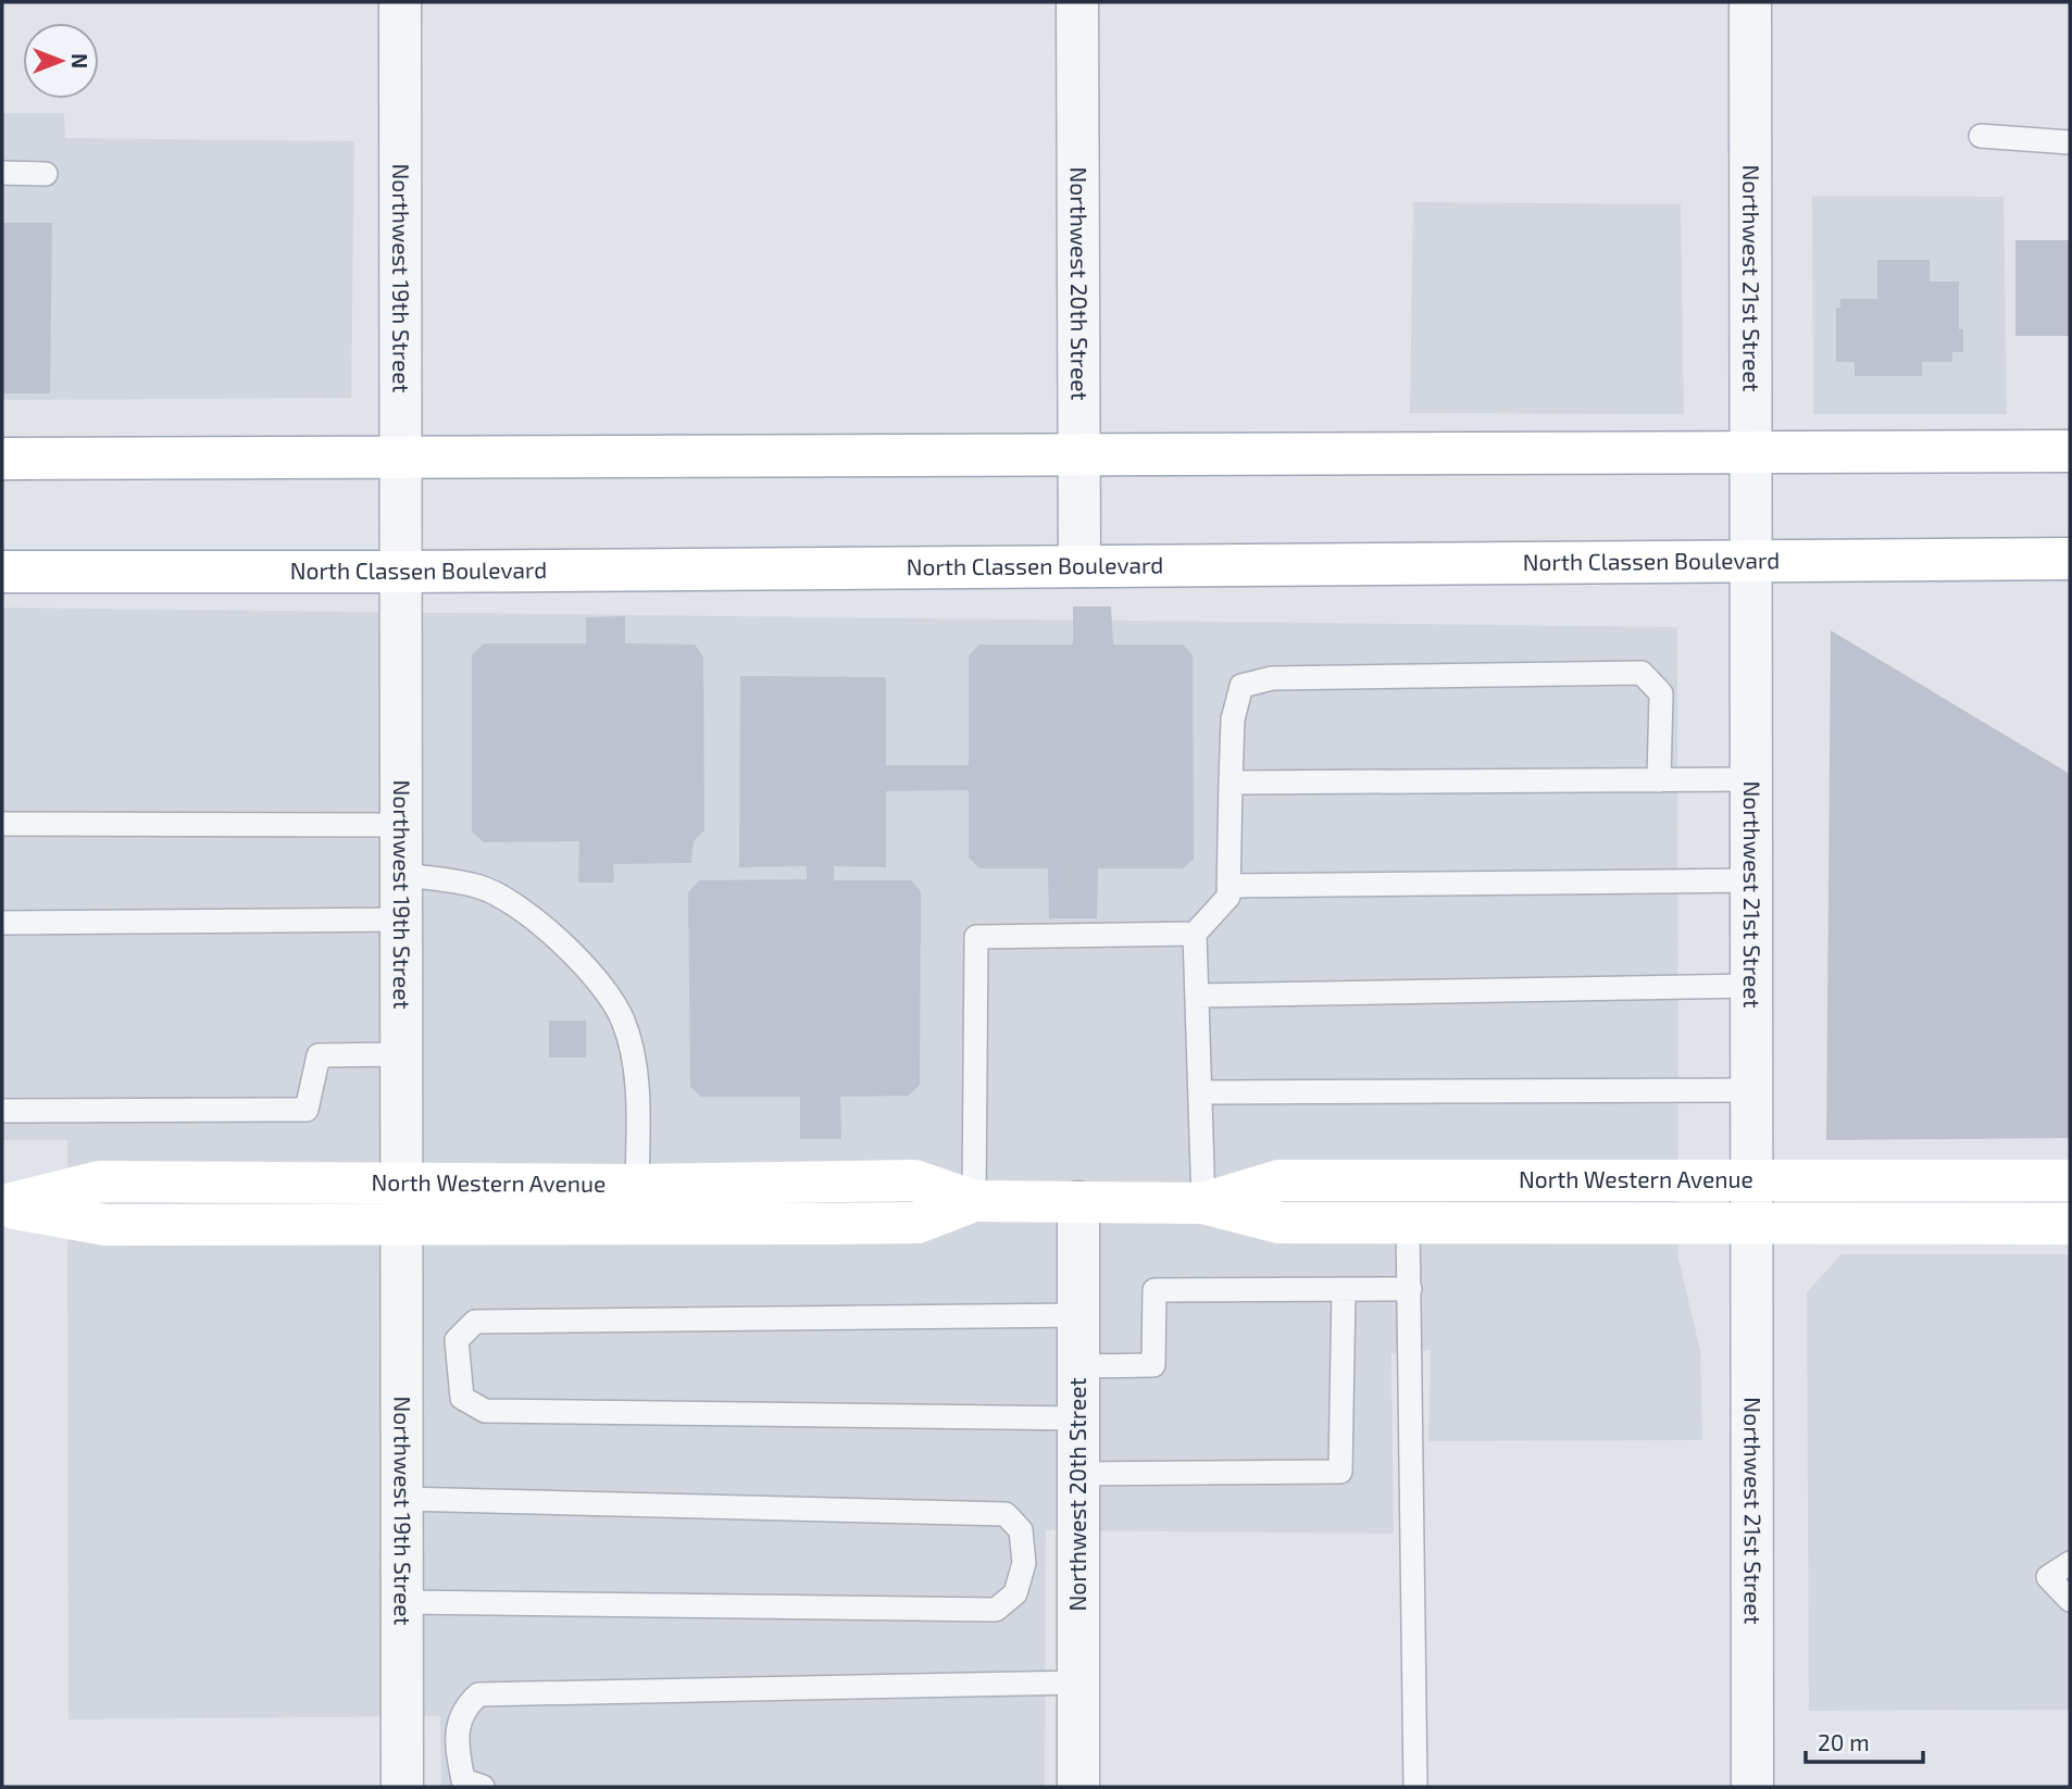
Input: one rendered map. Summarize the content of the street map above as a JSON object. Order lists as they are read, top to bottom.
{
  "streets": {
    "main road": ["North Classen Boulevard", "North Western Avenue"],
    "street": ["Northwest 19th Street", "Northwest 21st Street", "Northwest 20th Street"]
  },
  "crossings": [
    ["Northwest 19th Street", "North Classen Boulevard"],
    ["Northwest 19th Street", "North Western Avenue"],
    ["Northwest 21st Street", "North Classen Boulevard"],
    ["Northwest 21st Street", "North Western Avenue"],
    ["Northwest 20th Street", "North Classen Boulevard"],
    ["Northwest 20th Street", "North Western Avenue"]
  ],
  "scale_bar": "20 m",
  "north": "right"
}
